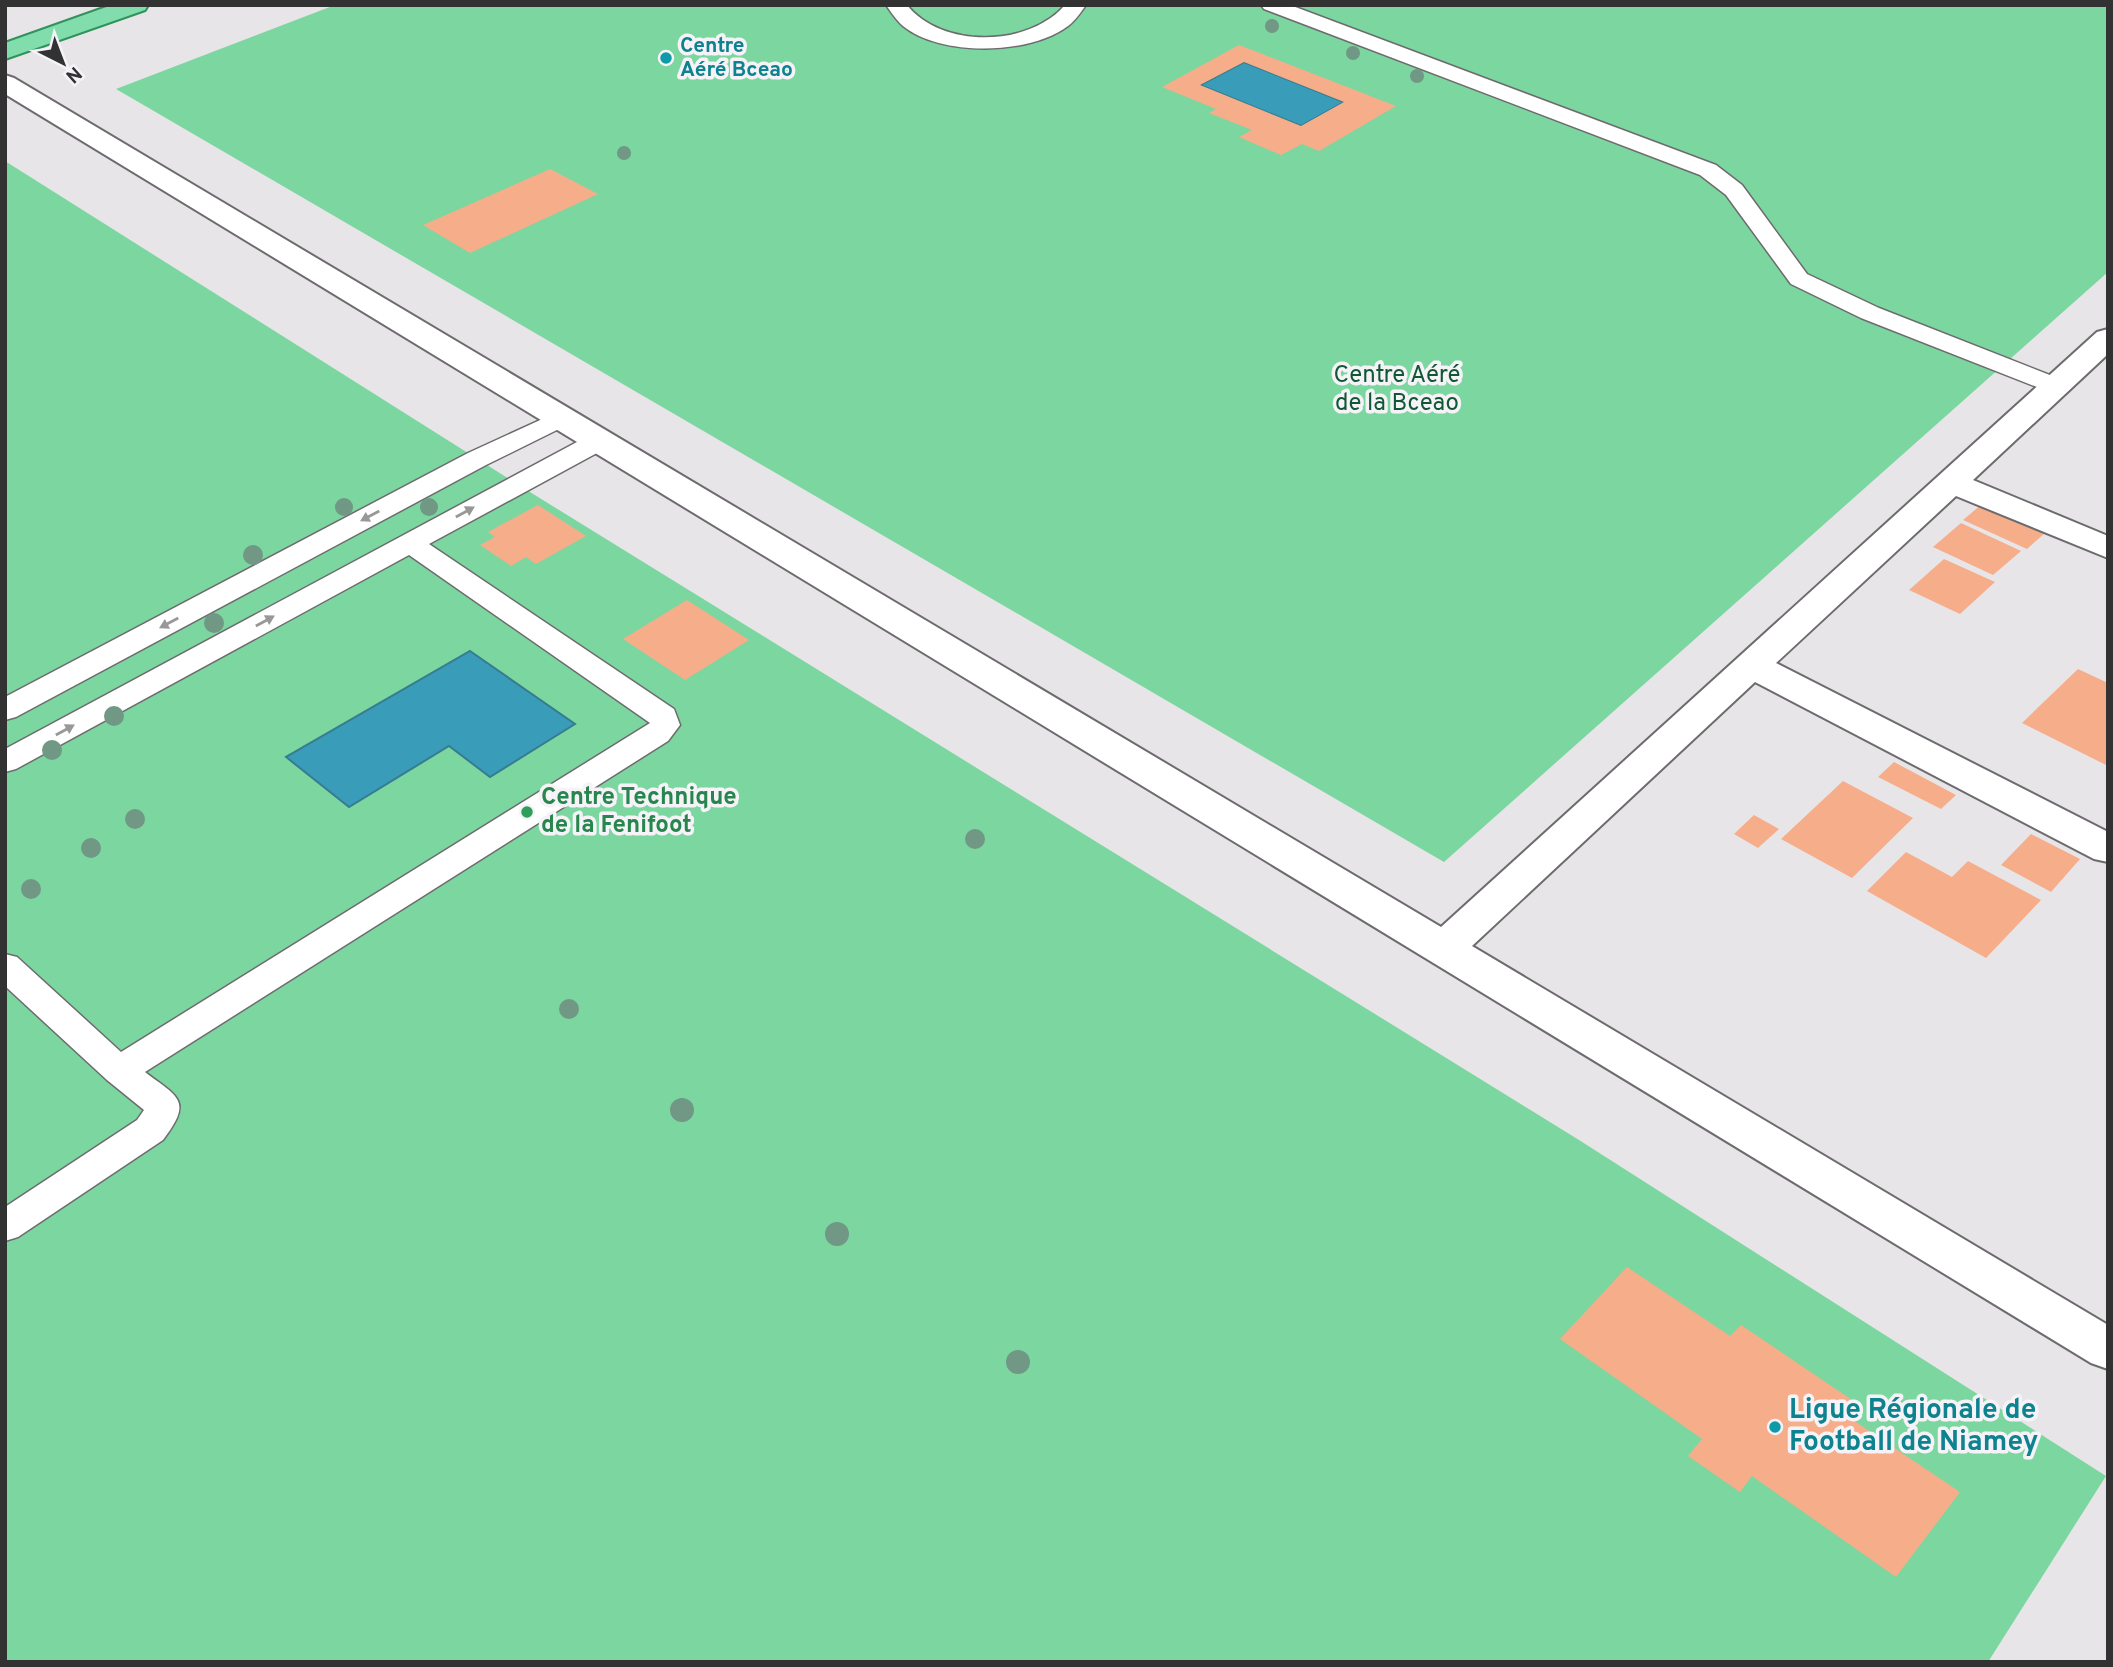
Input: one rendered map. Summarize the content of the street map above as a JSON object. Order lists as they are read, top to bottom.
{
  "parks": ["Centre Aéré de la Bceao"],
  "places": ["Centre Aéré Bceao", "Centre Technique de la Fenifoot", "Ligue Régionale de Football de Niamey"],
  "north": "bottom right"
}
